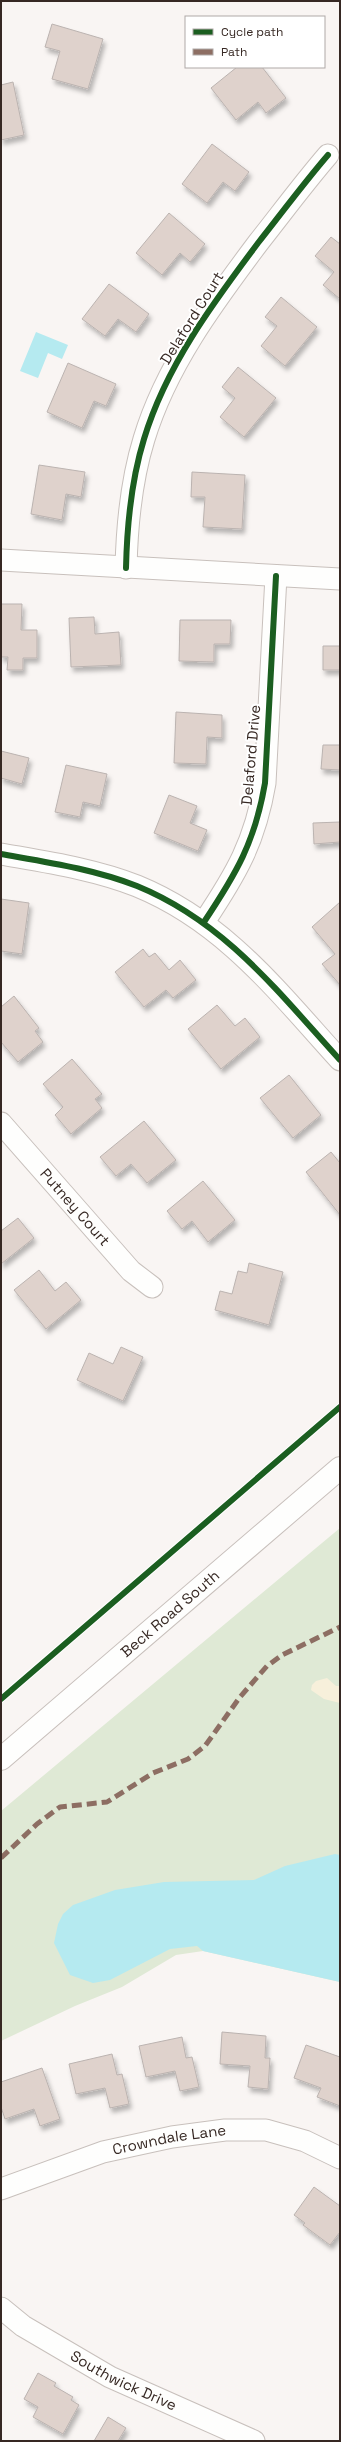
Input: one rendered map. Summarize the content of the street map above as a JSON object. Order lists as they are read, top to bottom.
{
  "streets": {
    "main road": ["Beck Road South"],
    "street": [
      "Delaford Court",
      "Delaford Drive",
      "Putney Court",
      "Crowndale Lane",
      "Southwick Drive"
    ]
  },
  "legend": ["Cycle path", "Path"]
}
